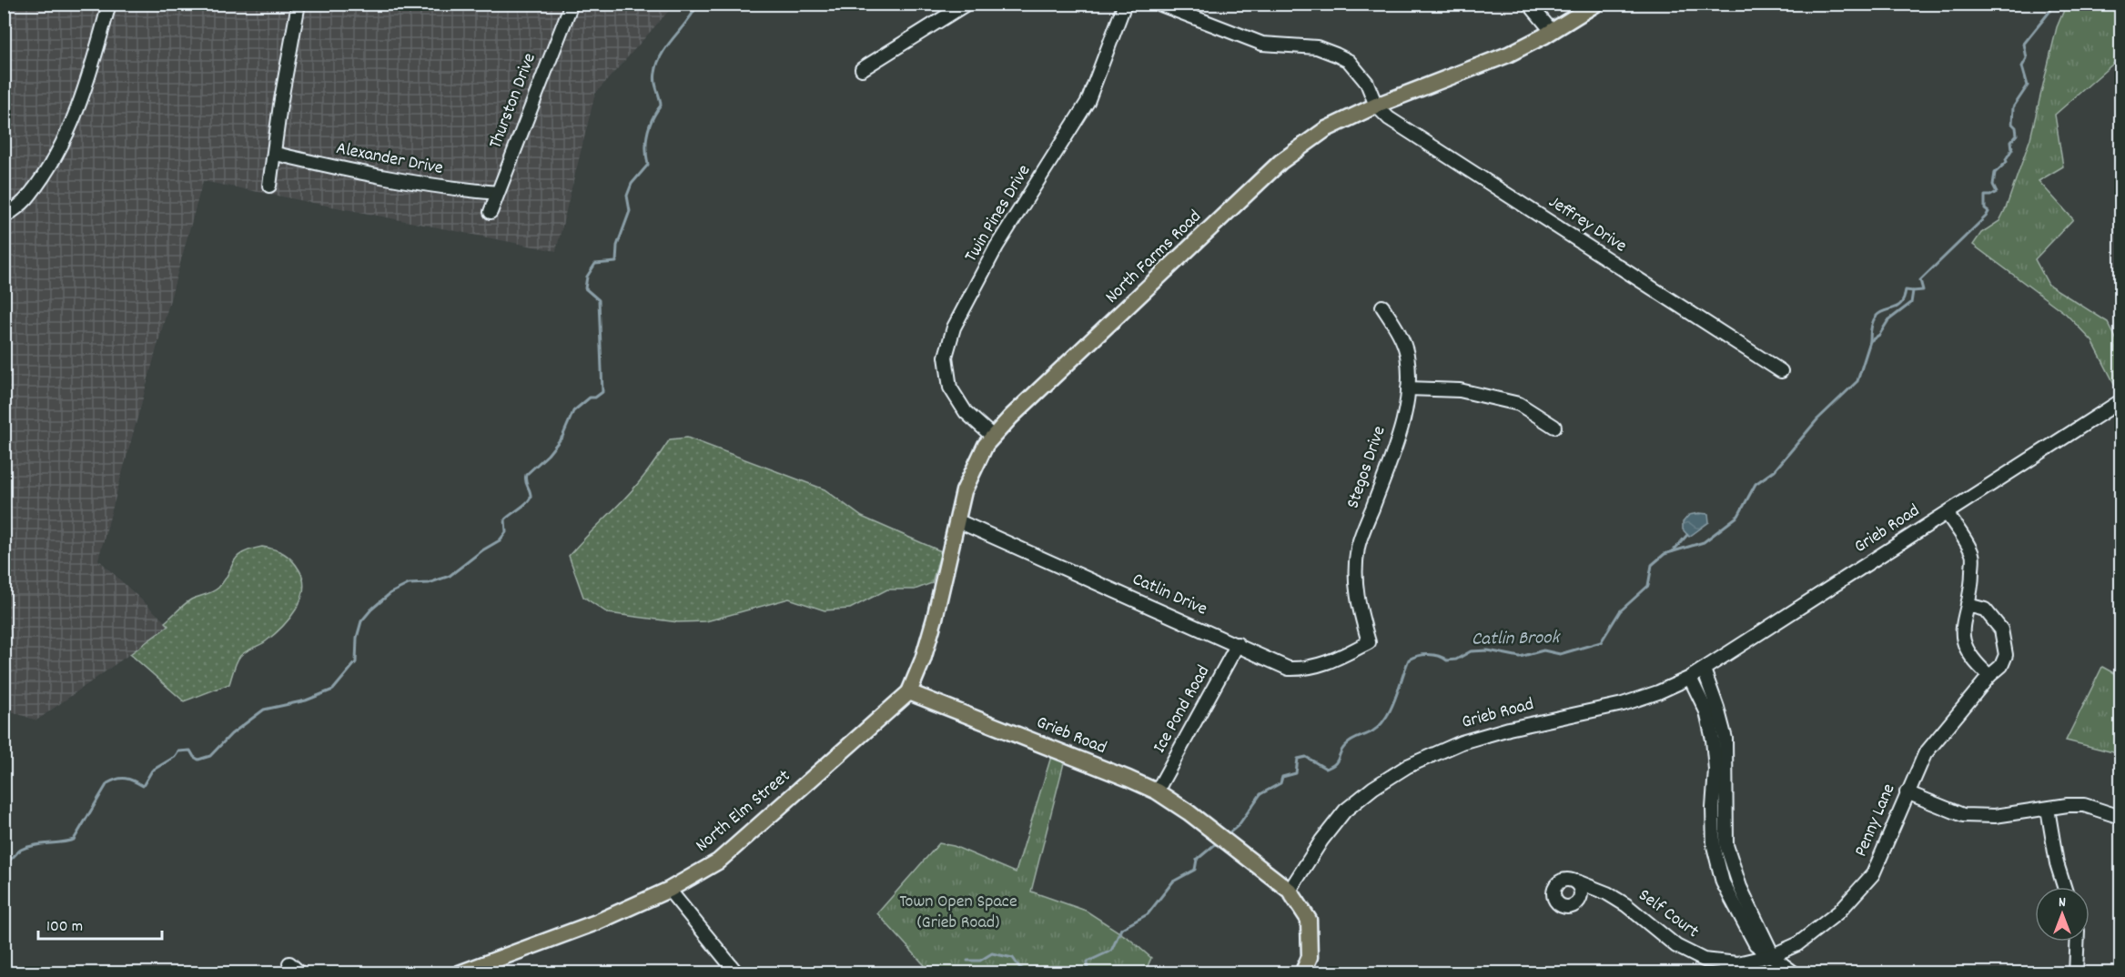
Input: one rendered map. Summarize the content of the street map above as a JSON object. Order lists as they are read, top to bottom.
{
  "streets": {
    "main road": ["North Farms Road", "Grieb Road", "North Elm Street"],
    "street": [
      "Thurston Drive",
      "Alexander Drive",
      "Twin Pines Drive",
      "Jeffrey Drive",
      "Stegos Drive",
      "Catlin Drive",
      "Ice Pond Road",
      "Penny Lane",
      "Self Court"
    ]
  },
  "crossings": [
    ["Thurston Drive", "Alexander Drive"],
    ["Twin Pines Drive", "North Farms Road"],
    ["Jeffrey Drive", "North Farms Road"],
    ["North Farms Road", "Grieb Road"],
    ["North Farms Road", "Catlin Drive"],
    ["North Farms Road", "North Elm Street"],
    ["Stegos Drive", "Catlin Drive"],
    ["Grieb Road", "Ice Pond Road"],
    ["Grieb Road", "North Elm Street"],
    ["Catlin Drive", "Ice Pond Road"],
    ["Penny Lane", "Self Court"]
  ],
  "water": ["Catlin Brook"],
  "parks": ["Town Open Space (Grieb Road)"],
  "scale_bar": "100 m",
  "north": "top"
}
